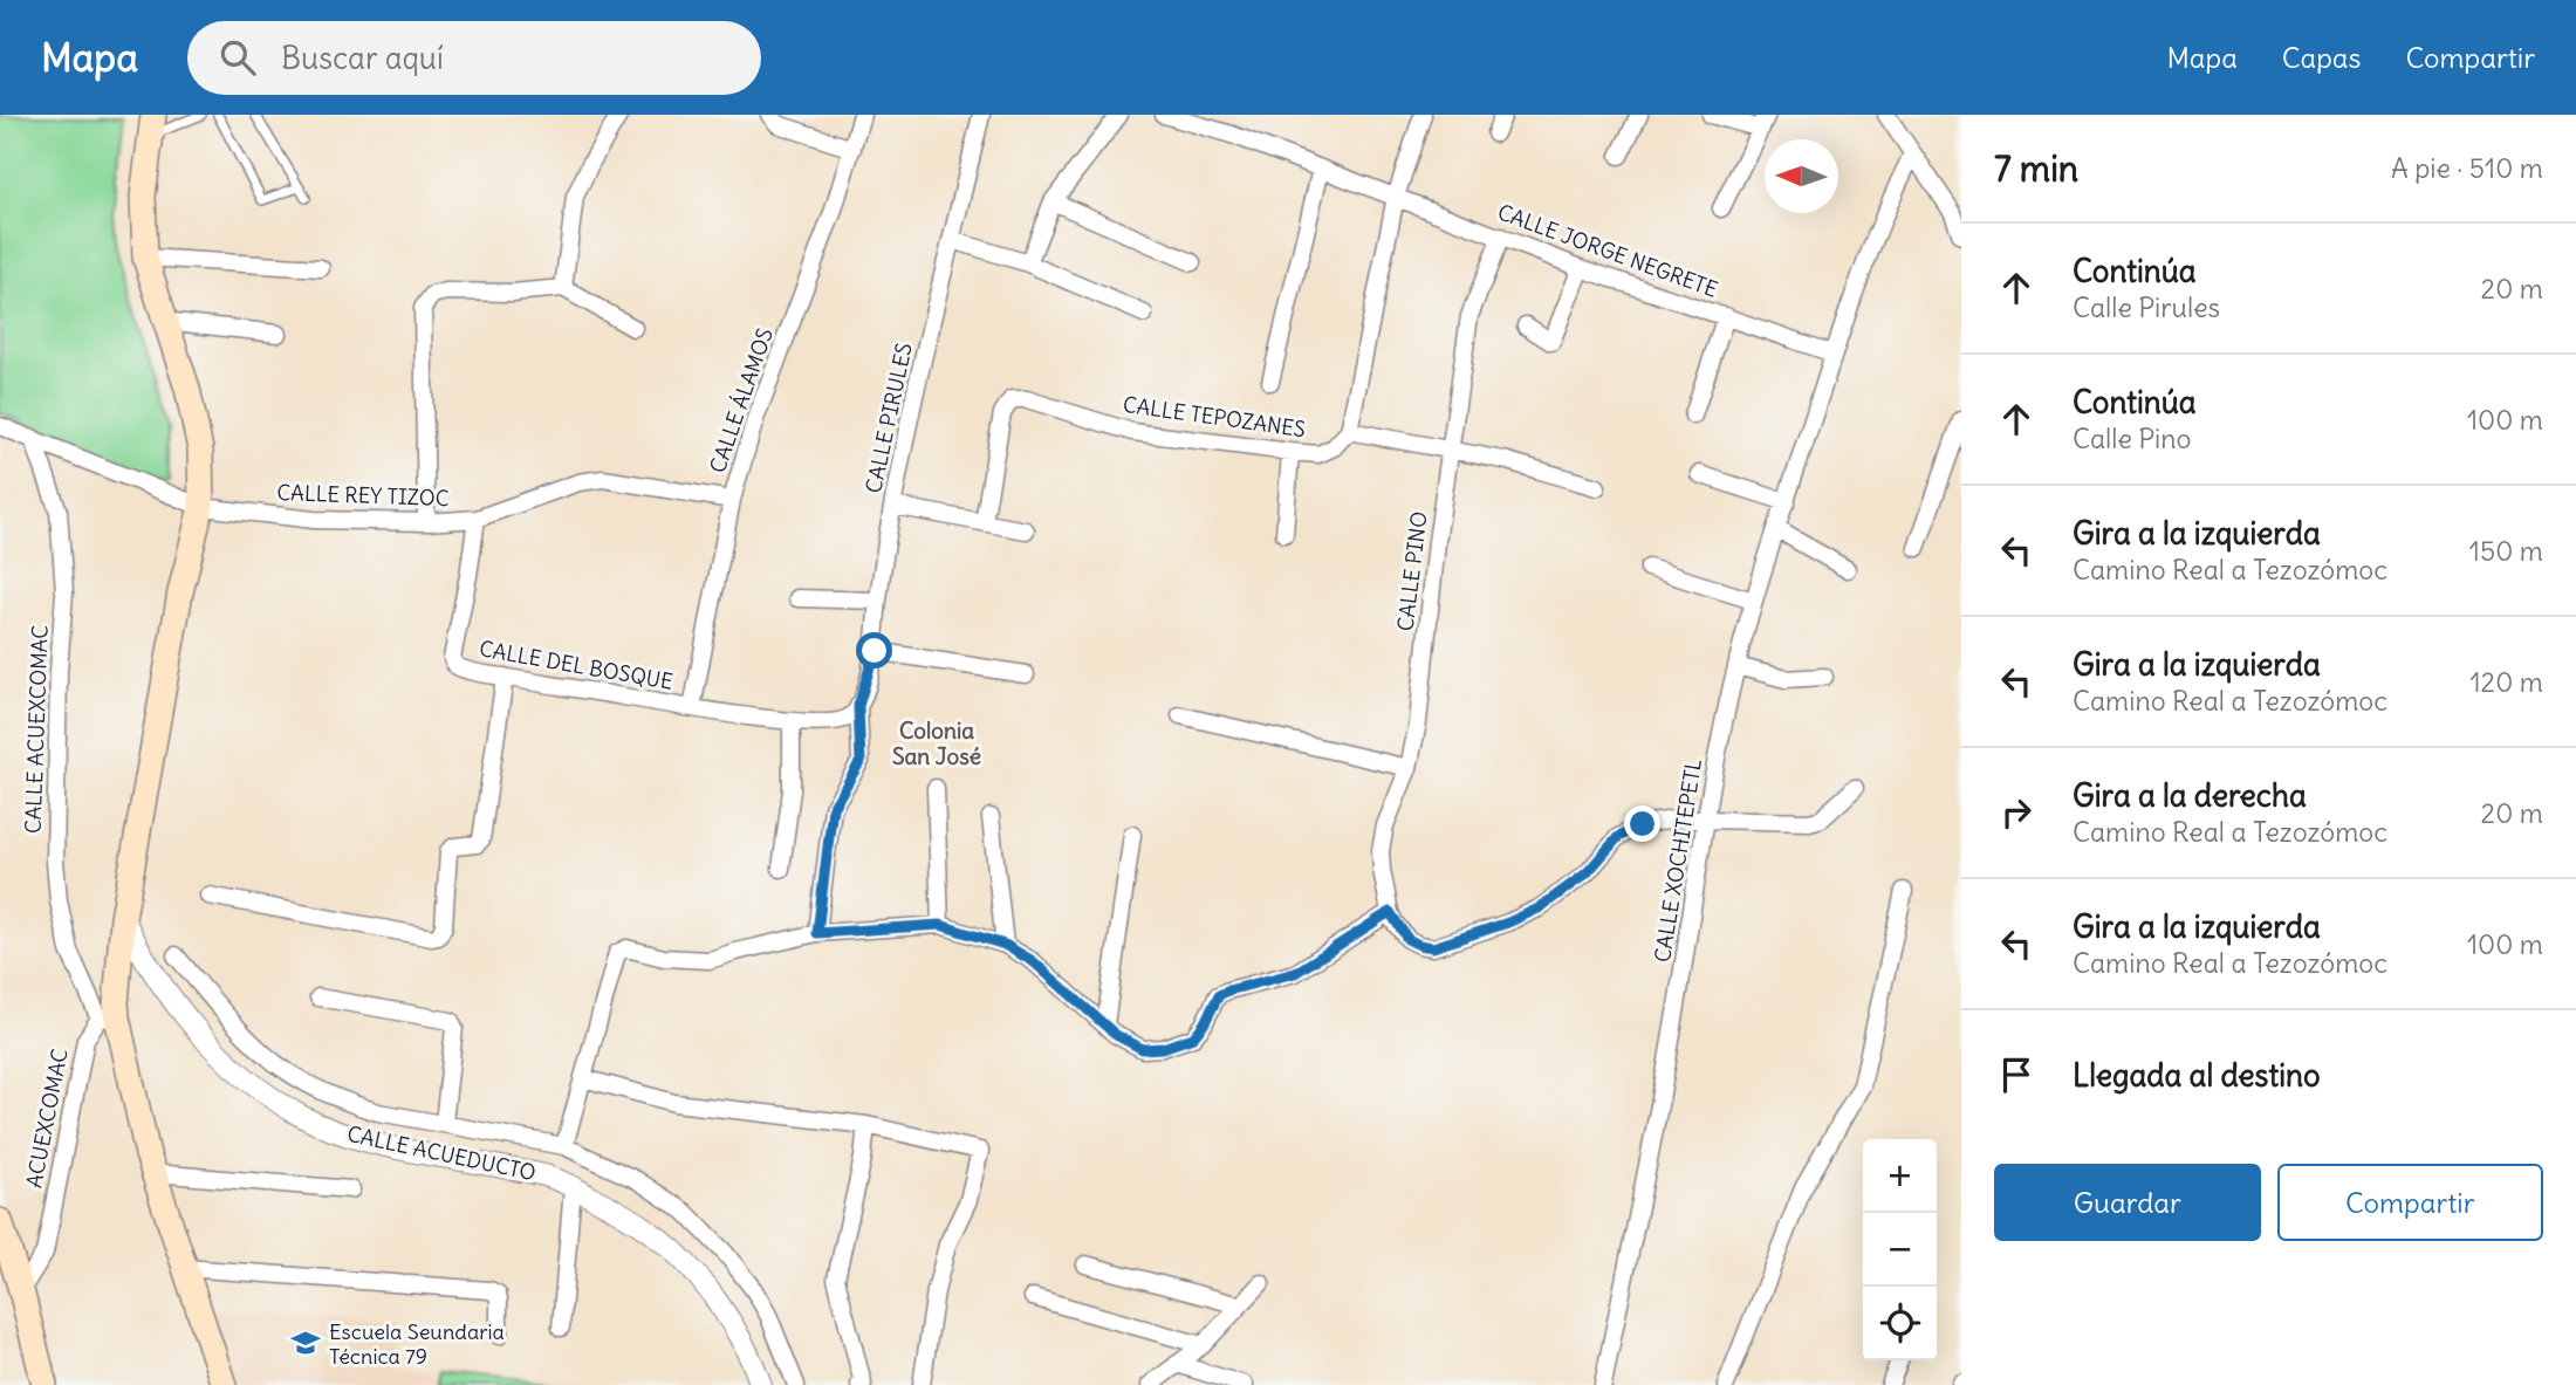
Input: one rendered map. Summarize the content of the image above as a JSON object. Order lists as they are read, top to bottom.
{
  "streets": {
    "street": [
      "CALLE JORGE NEGRETE",
      "CALLE ÁLAMOS",
      "CALLE TEPOZANES",
      "CALLE PIRULES",
      "CALLE REY TIZOC",
      "CALLE PINO",
      "CALLE DEL BOSQUE",
      "CALLE ACUEXCOMAC",
      "CALLE XOCHITEPETL",
      "ACUEXCOMAC",
      "CALLE ACUEDUCTO"
    ]
  },
  "crossings": [
    ["CALLE JORGE NEGRETE", "CALLE PINO"],
    ["CALLE JORGE NEGRETE", "CALLE XOCHITEPETL"],
    ["CALLE ÁLAMOS", "CALLE REY TIZOC"],
    ["CALLE ÁLAMOS", "CALLE DEL BOSQUE"],
    ["CALLE PIRULES", "CALLE DEL BOSQUE"],
    ["CALLE REY TIZOC", "CALLE DEL BOSQUE"],
    ["CALLE REY TIZOC", "CALLE ACUEXCOMAC"],
    ["CALLE ACUEXCOMAC", "ACUEXCOMAC"]
  ],
  "districts": ["Colonia San José"],
  "places": {
    "school or university": ["Escuela Seundaria Técnica 79"]
  },
  "north": "left",
  "page": {
    "header": "Mapa",
    "search": "Buscar aquí",
    "nav": ["Mapa", "Capas", "Compartir"],
    "heading": ["7 min", "A pie · 510 m"],
    "list": [
      ["Continúa", "Calle Pirules", "20 m"],
      ["Continúa", "Calle Pino", "100 m"],
      ["Gira a la izquierda", "Camino Real a Tezozómoc", "150 m"],
      ["Gira a la izquierda", "Camino Real a Tezozómoc", "120 m"],
      ["Gira a la derecha", "Camino Real a Tezozómoc", "20 m"],
      ["Gira a la izquierda", "Camino Real a Tezozómoc", "100 m"],
      "Llegada al destino"
    ],
    "map_buttons": ["+", "−"],
    "buttons": ["Guardar", "Compartir"]
  }
}
